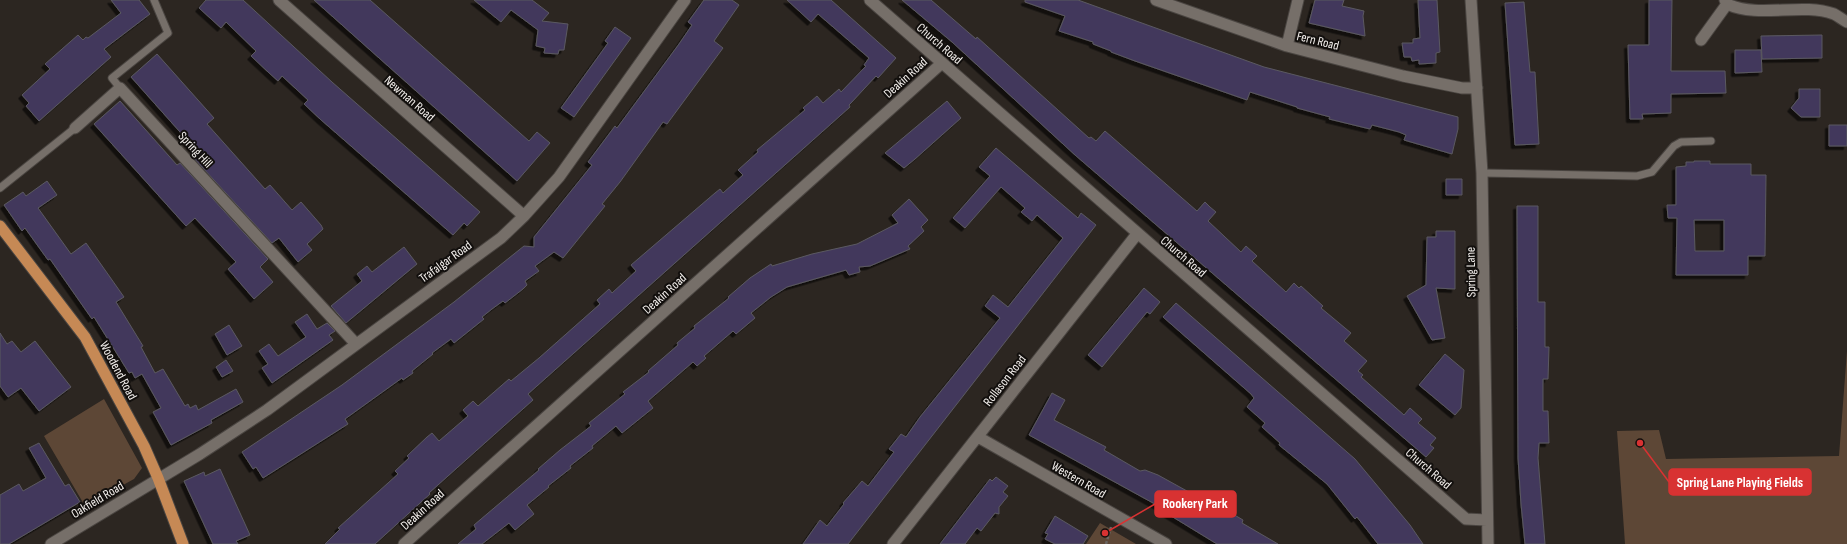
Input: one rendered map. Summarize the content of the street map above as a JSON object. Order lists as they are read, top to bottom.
{
  "streets": {
    "main road": ["Woodend Road"],
    "street": [
      "Fern Road",
      "Church Road",
      "Deakin Road",
      "Newman Road",
      "Spring Hill",
      "Trafalgar Road",
      "Spring Lane",
      "Rollason Road",
      "Western Road",
      "Oakfield Road"
    ]
  },
  "crossings": [
    ["Fern Road", "Spring Lane"],
    ["Church Road", "Deakin Road"],
    ["Church Road", "Spring Lane"],
    ["Church Road", "Rollason Road"],
    ["Newman Road", "Trafalgar Road"],
    ["Spring Hill", "Trafalgar Road"],
    ["Trafalgar Road", "Woodend Road"],
    ["Trafalgar Road", "Oakfield Road"],
    ["Woodend Road", "Oakfield Road"],
    ["Rollason Road", "Western Road"]
  ],
  "places": ["Spring Lane Playing Fields", "Rookery Park"]
}
